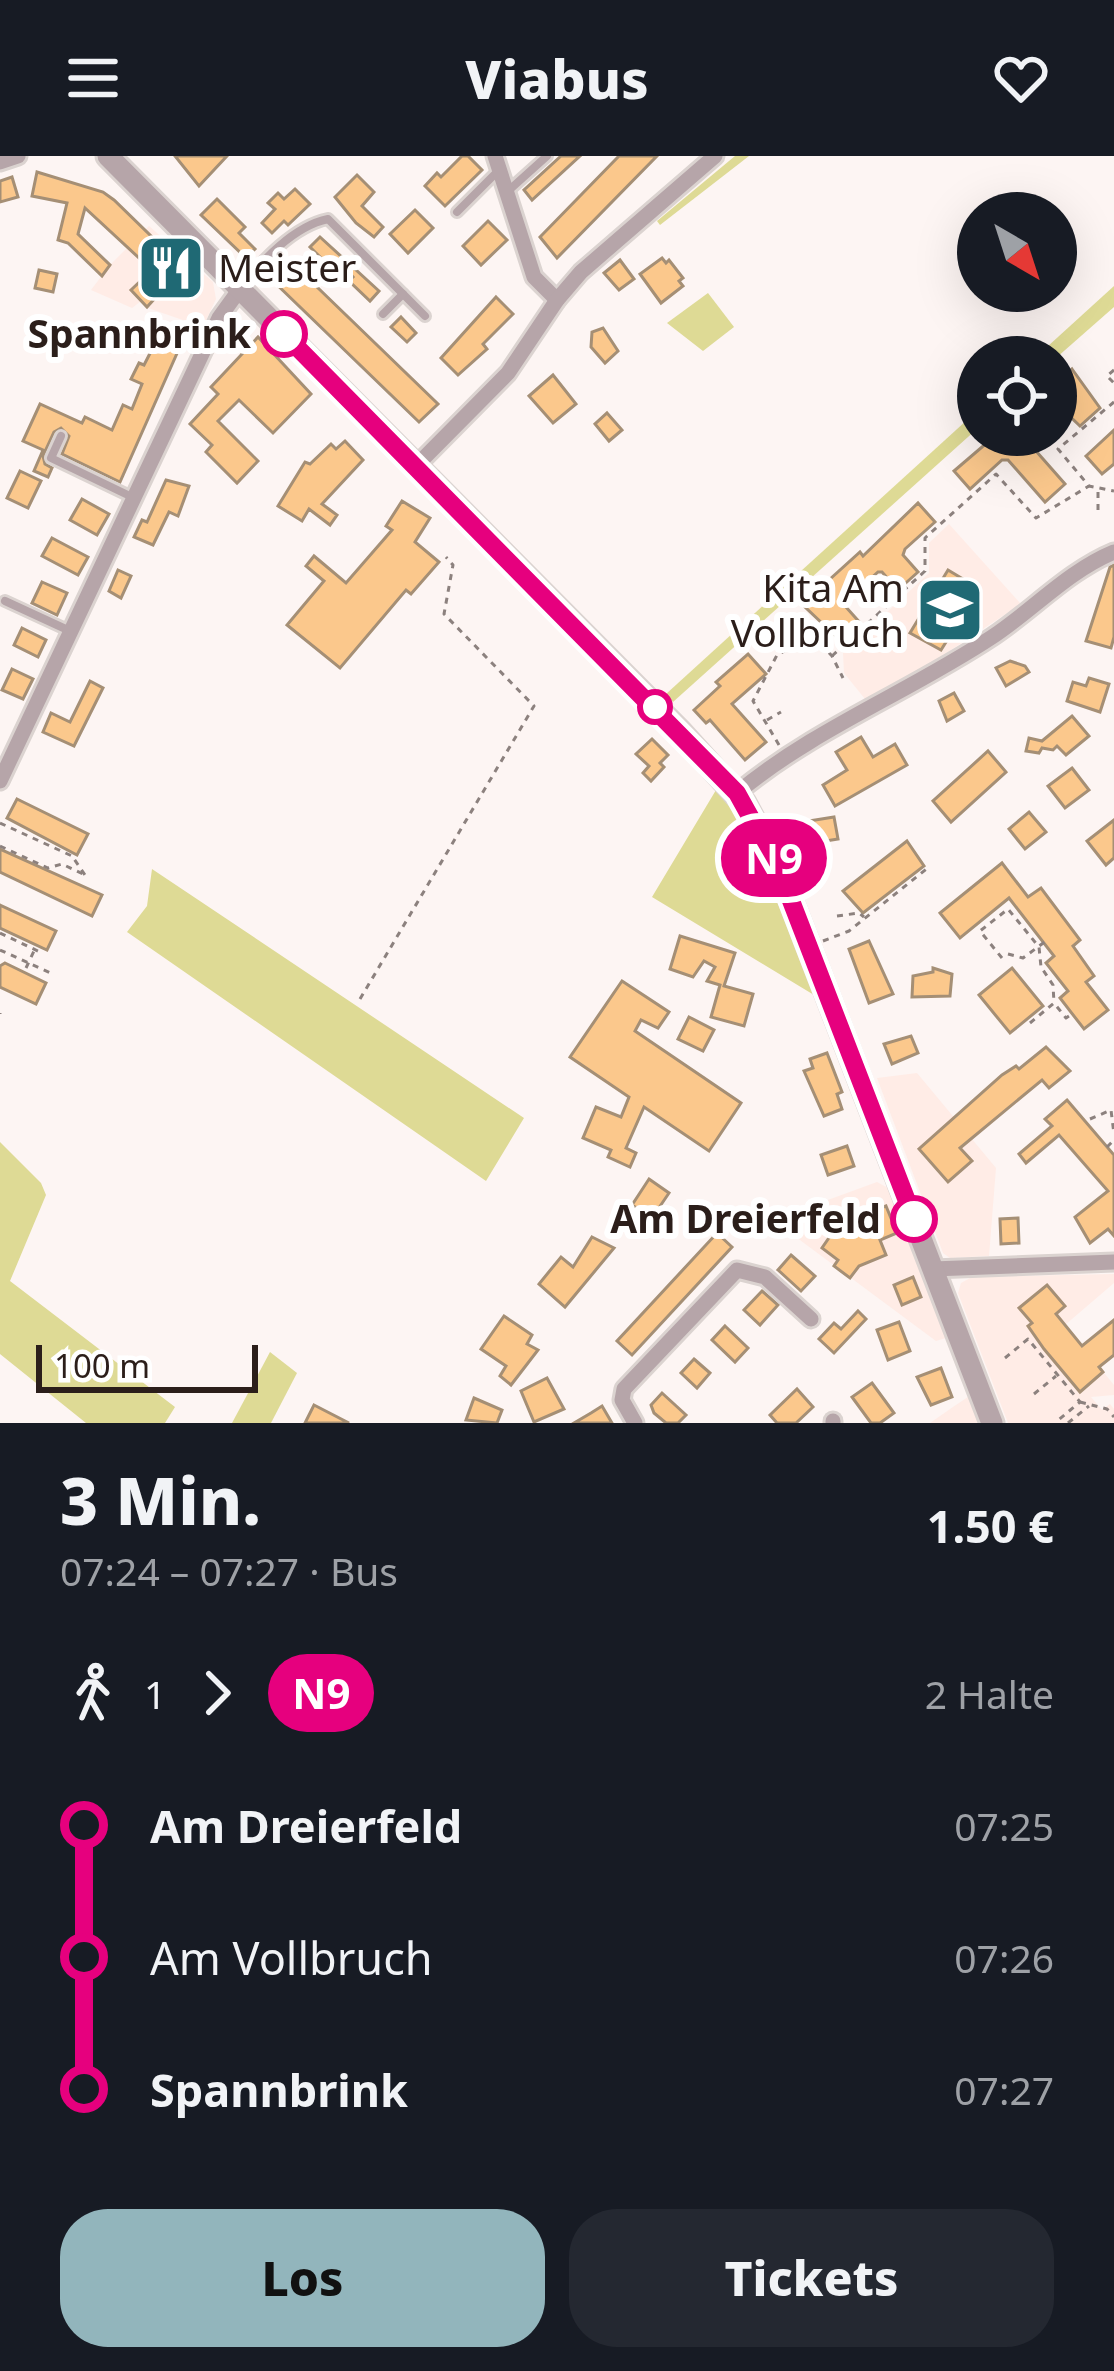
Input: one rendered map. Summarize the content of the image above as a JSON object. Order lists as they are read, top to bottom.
{
  "places": {
    "restaurant": ["Meister"],
    "other": ["Spannbrink", "Am Dreierfeld"],
    "school or university": ["Kita Am Vollbruch"]
  },
  "lines": ["bus line N9"],
  "scale_bar": "100 m",
  "north": "bottom right",
  "page": {
    "header": "Viabus",
    "on_map": "N9",
    "scale": "100 m",
    "heading": ["3 Min.", "07:24 – 07:27 · Bus", "1.50 €"],
    "legs": ["1", "N9", "2 Halte"],
    "list": [
      {
        "name": "Am Dreierfeld",
        "value": "07:25"
      },
      {
        "name": "Am Vollbruch",
        "value": "07:26"
      },
      {
        "name": "Spannbrink",
        "value": "07:27"
      }
    ],
    "buttons": ["Los", "Tickets"]
  }
}
